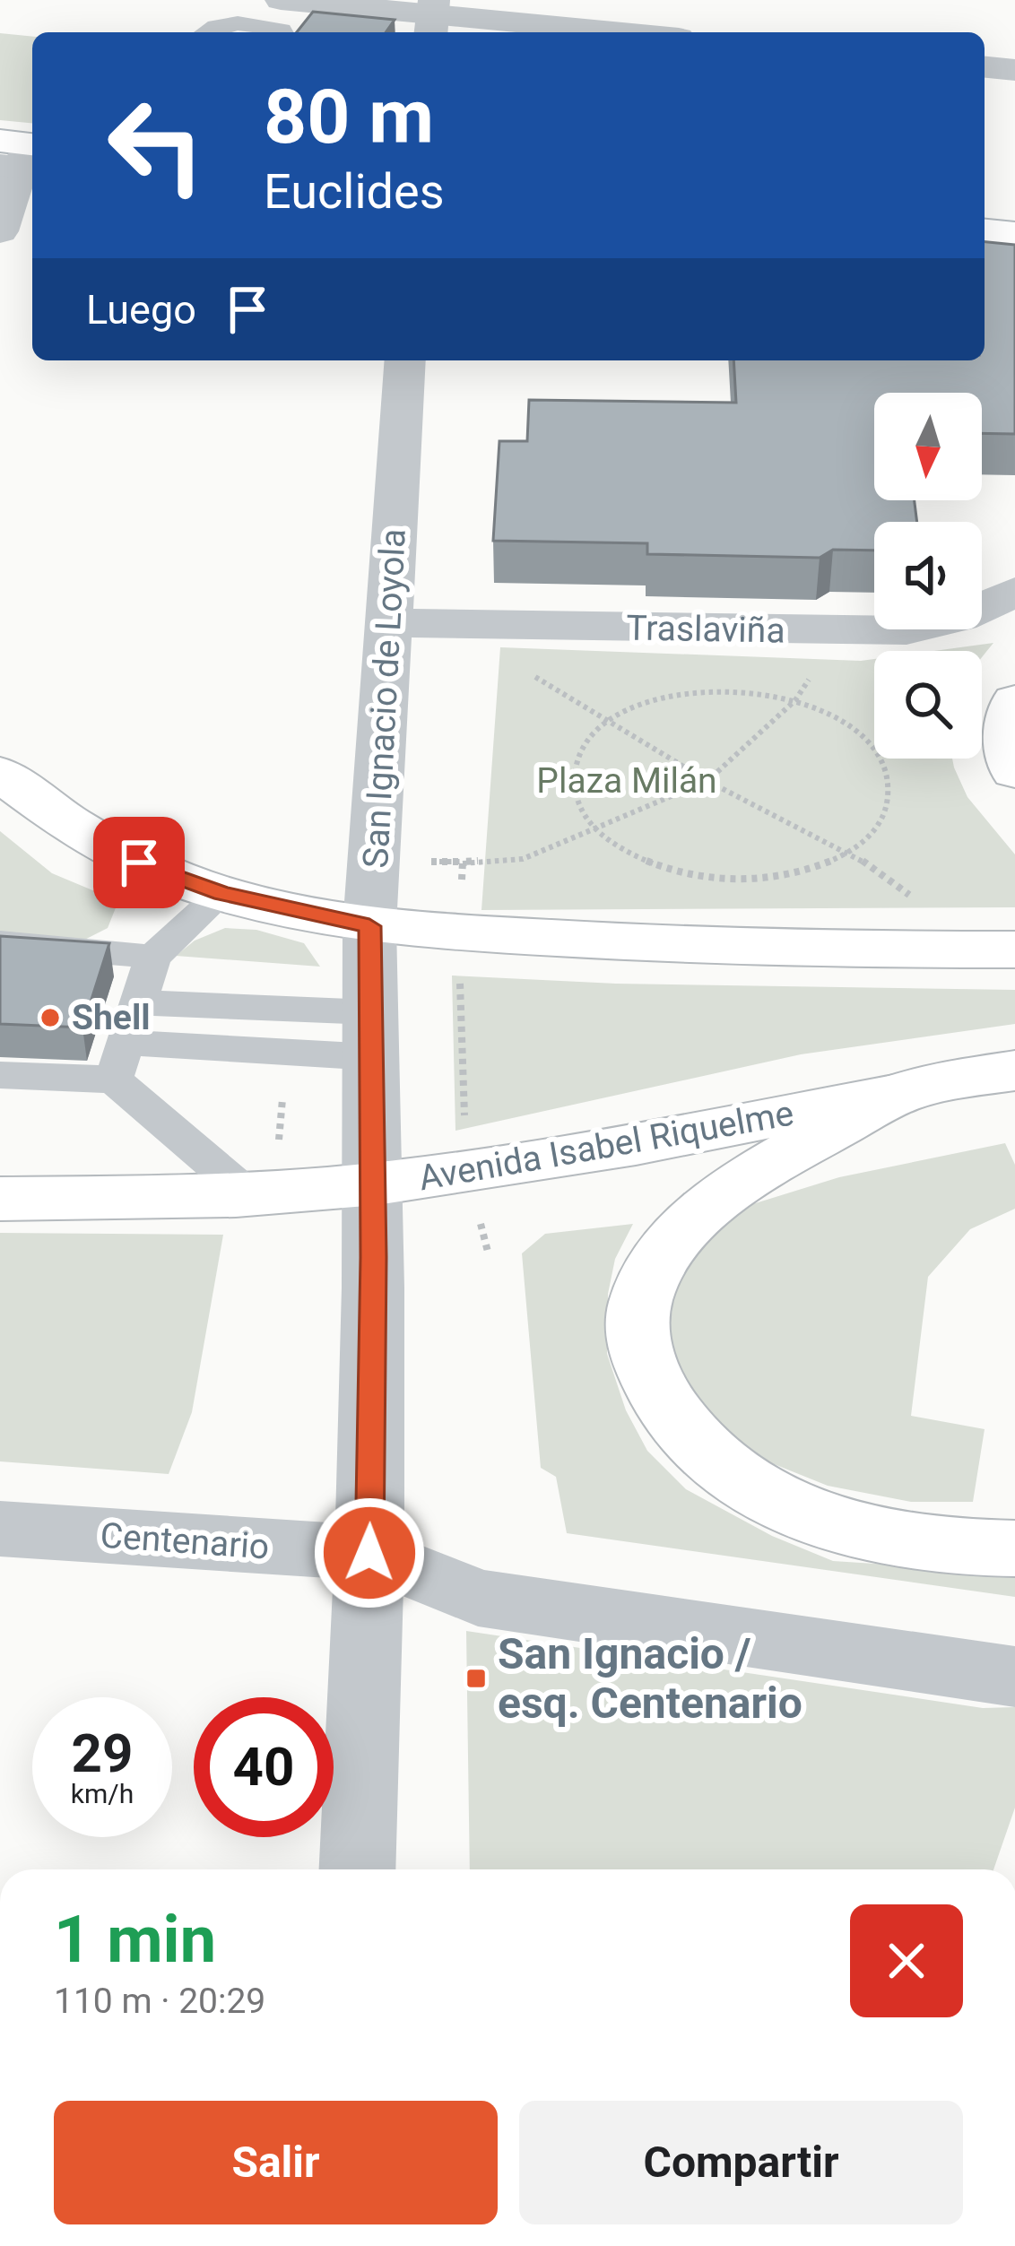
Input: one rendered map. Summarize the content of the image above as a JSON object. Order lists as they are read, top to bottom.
{
  "streets": {
    "main road": ["Avenida Isabel Riquelme"],
    "street": ["Traslaviña", "San Ignacio de Loyola", "Centenario"]
  },
  "crossings": [
    ["Traslaviña", "San Ignacio de Loyola"],
    ["San Ignacio de Loyola", "Avenida Isabel Riquelme"],
    ["San Ignacio de Loyola", "Centenario"]
  ],
  "parks": ["Plaza Milán"],
  "places": {
    "other": ["Shell"],
    "transit": ["San Ignacio / esq. Centenario"]
  },
  "north": "bottom",
  "page": {
    "turn": ["80 m", "Euclides"],
    "then": "Luego",
    "speed": "29 km/h",
    "limit": "40",
    "heading": ["1 min", "110 m · 20:29"],
    "buttons": ["Salir", "Compartir"]
  }
}
